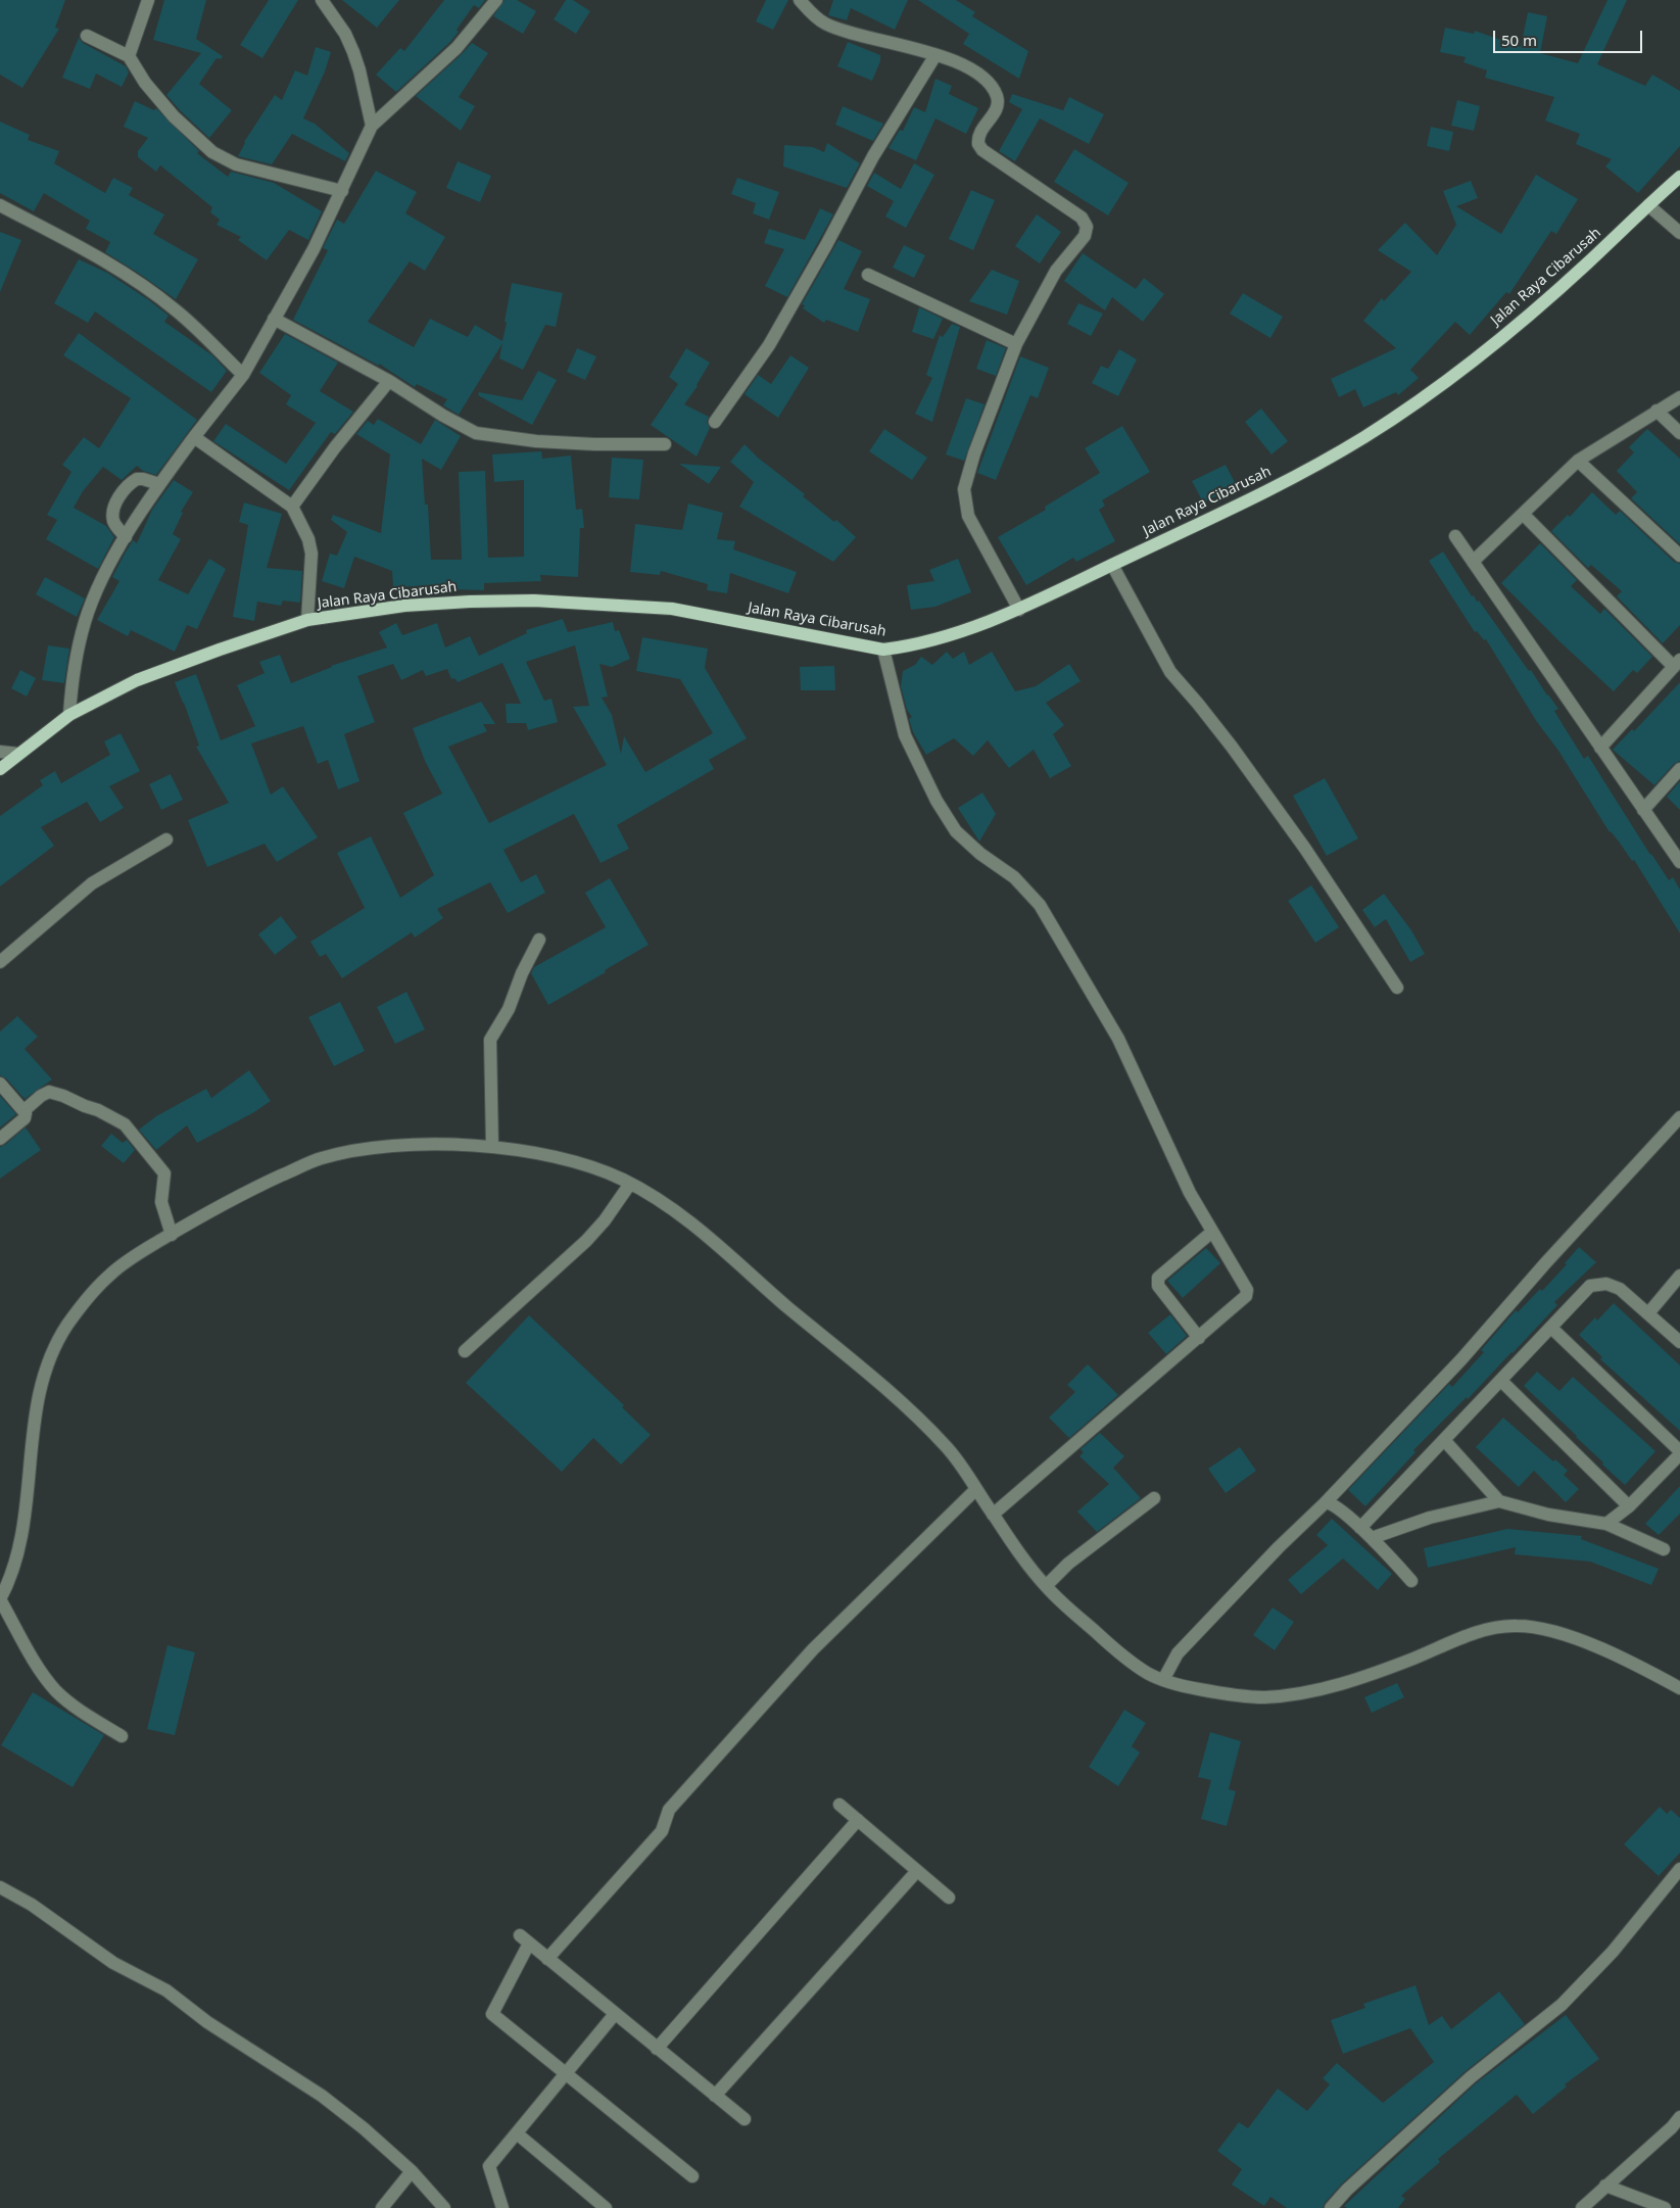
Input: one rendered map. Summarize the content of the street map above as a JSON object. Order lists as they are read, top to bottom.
{
  "streets": {
    "main road": ["Jalan Raya Cibarusah"]
  },
  "scale_bar": "50 m"
}
